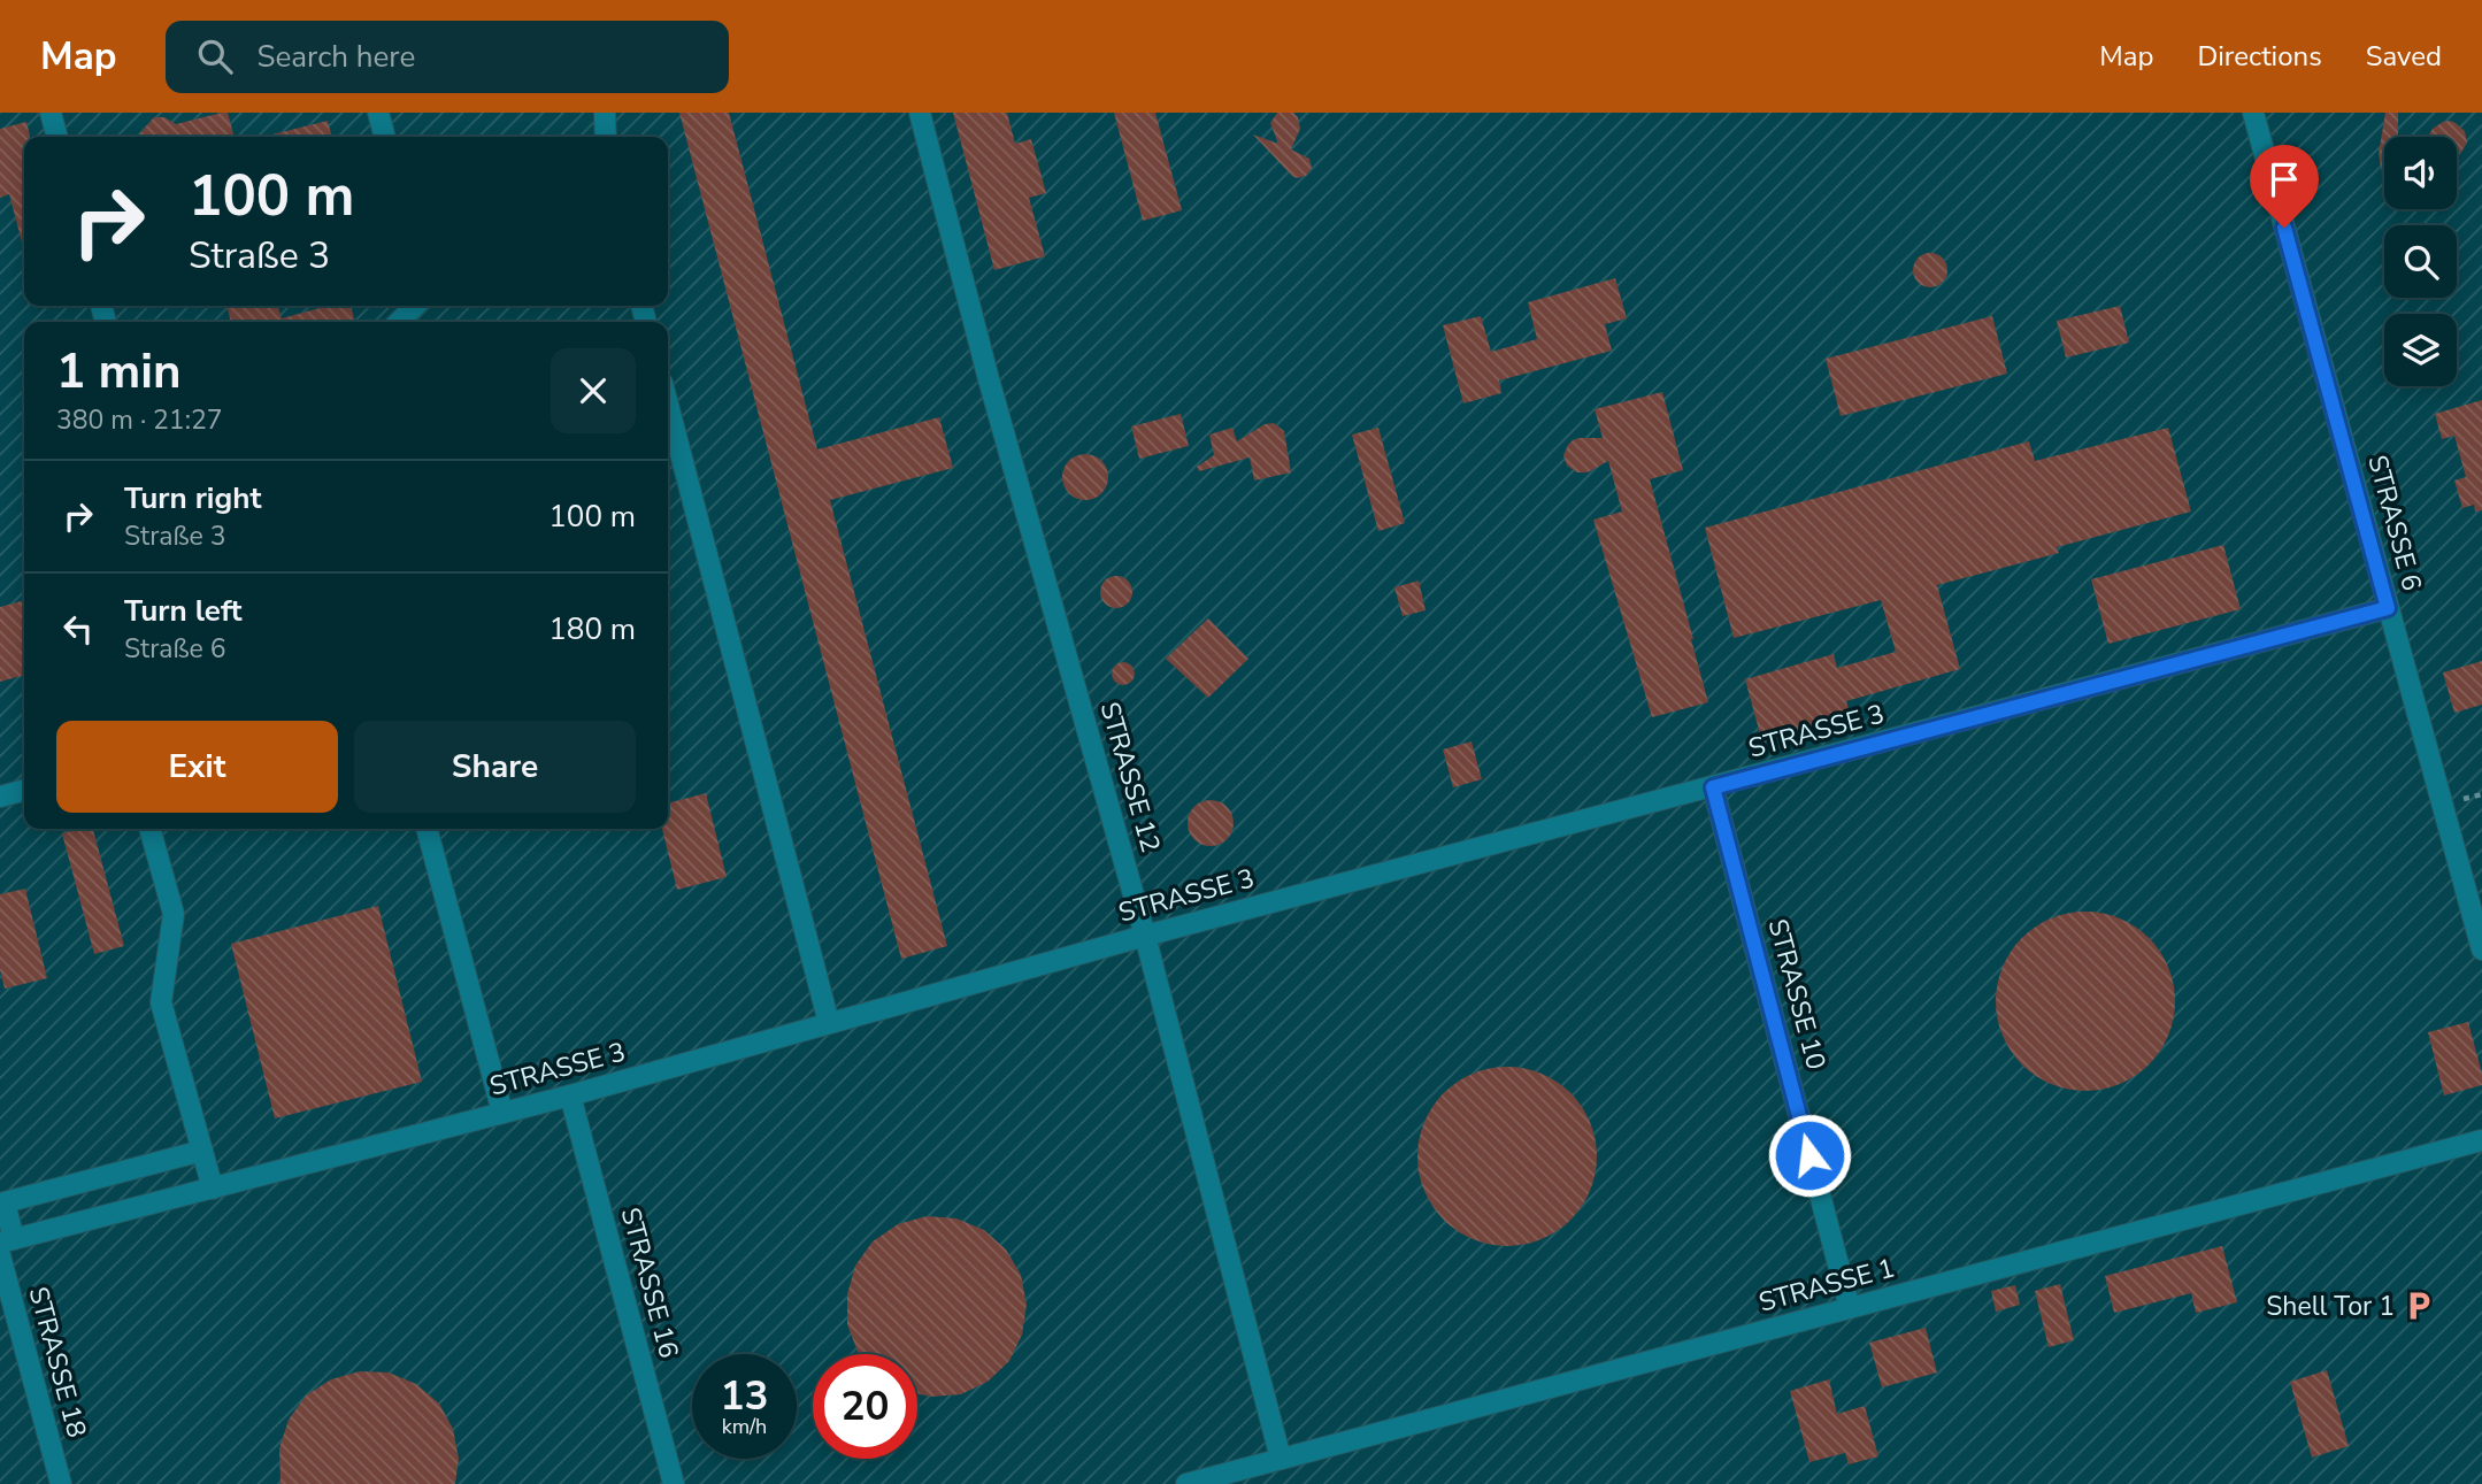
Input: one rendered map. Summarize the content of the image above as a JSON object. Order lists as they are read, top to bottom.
{
  "streets": {
    "lane": [
      "STRASSE 6",
      "STRASSE 3",
      "STRASSE 12",
      "STRASSE 10",
      "STRASSE 16",
      "STRASSE 1",
      "STRASSE 18"
    ]
  },
  "crossings": [
    ["STRASSE 6", "STRASSE 3"],
    ["STRASSE 3", "STRASSE 12"],
    ["STRASSE 3", "STRASSE 10"],
    ["STRASSE 3", "STRASSE 16"],
    ["STRASSE 3", "STRASSE 18"],
    ["STRASSE 12", "STRASSE 1"],
    ["STRASSE 10", "STRASSE 1"]
  ],
  "places": {
    "parking": ["Shell Tor 1"]
  },
  "page": {
    "header": "Map",
    "search": "Search here",
    "nav": ["Map", "Directions", "Saved"],
    "turn": ["100 m", "Straße 3"],
    "heading": ["1 min", "380 m · 21:27"],
    "list": [
      {
        "name": "Turn right",
        "note": "Straße 3",
        "value": "100 m"
      },
      {
        "name": "Turn left",
        "note": "Straße 6",
        "value": "180 m"
      }
    ],
    "buttons": ["Exit", "Share"],
    "speed": "13 km/h",
    "limit": "20"
  }
}
